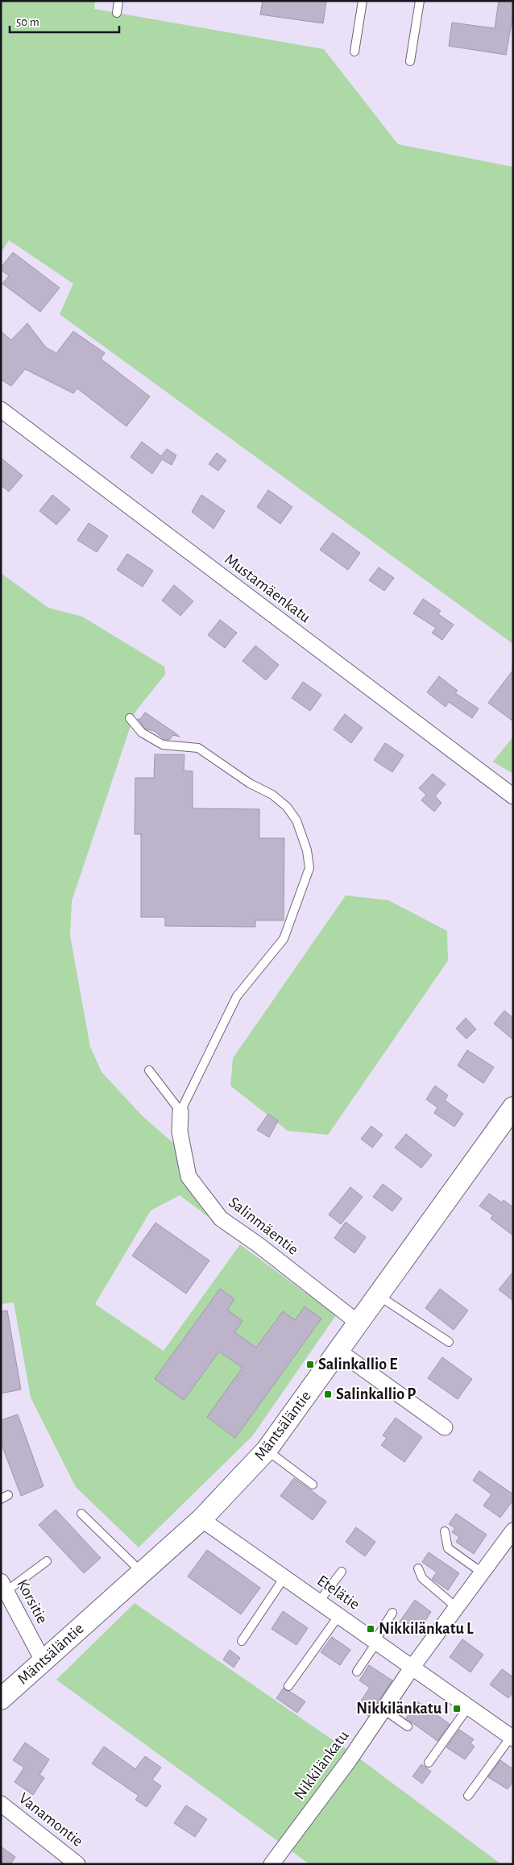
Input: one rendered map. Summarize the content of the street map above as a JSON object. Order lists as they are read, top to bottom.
{
  "streets": {
    "street": [
      "Mustamäenkatu",
      "Salinmäentie",
      "Mäntsäläntie",
      "Etelätie",
      "Korsitie",
      "Nikkilänkatu",
      "Vanamontie"
    ]
  },
  "crossings": [
    ["Salinmäentie", "Mäntsäläntie"],
    ["Mäntsäläntie", "Etelätie"],
    ["Mäntsäläntie", "Korsitie"],
    ["Etelätie", "Nikkilänkatu"]
  ],
  "places": {
    "transit": [
      "Salinkallio E",
      "Salinkallio P",
      "Nikkilänkatu L",
      "Nikkilänkatu I"
    ]
  },
  "scale_bar": "50 m"
}
